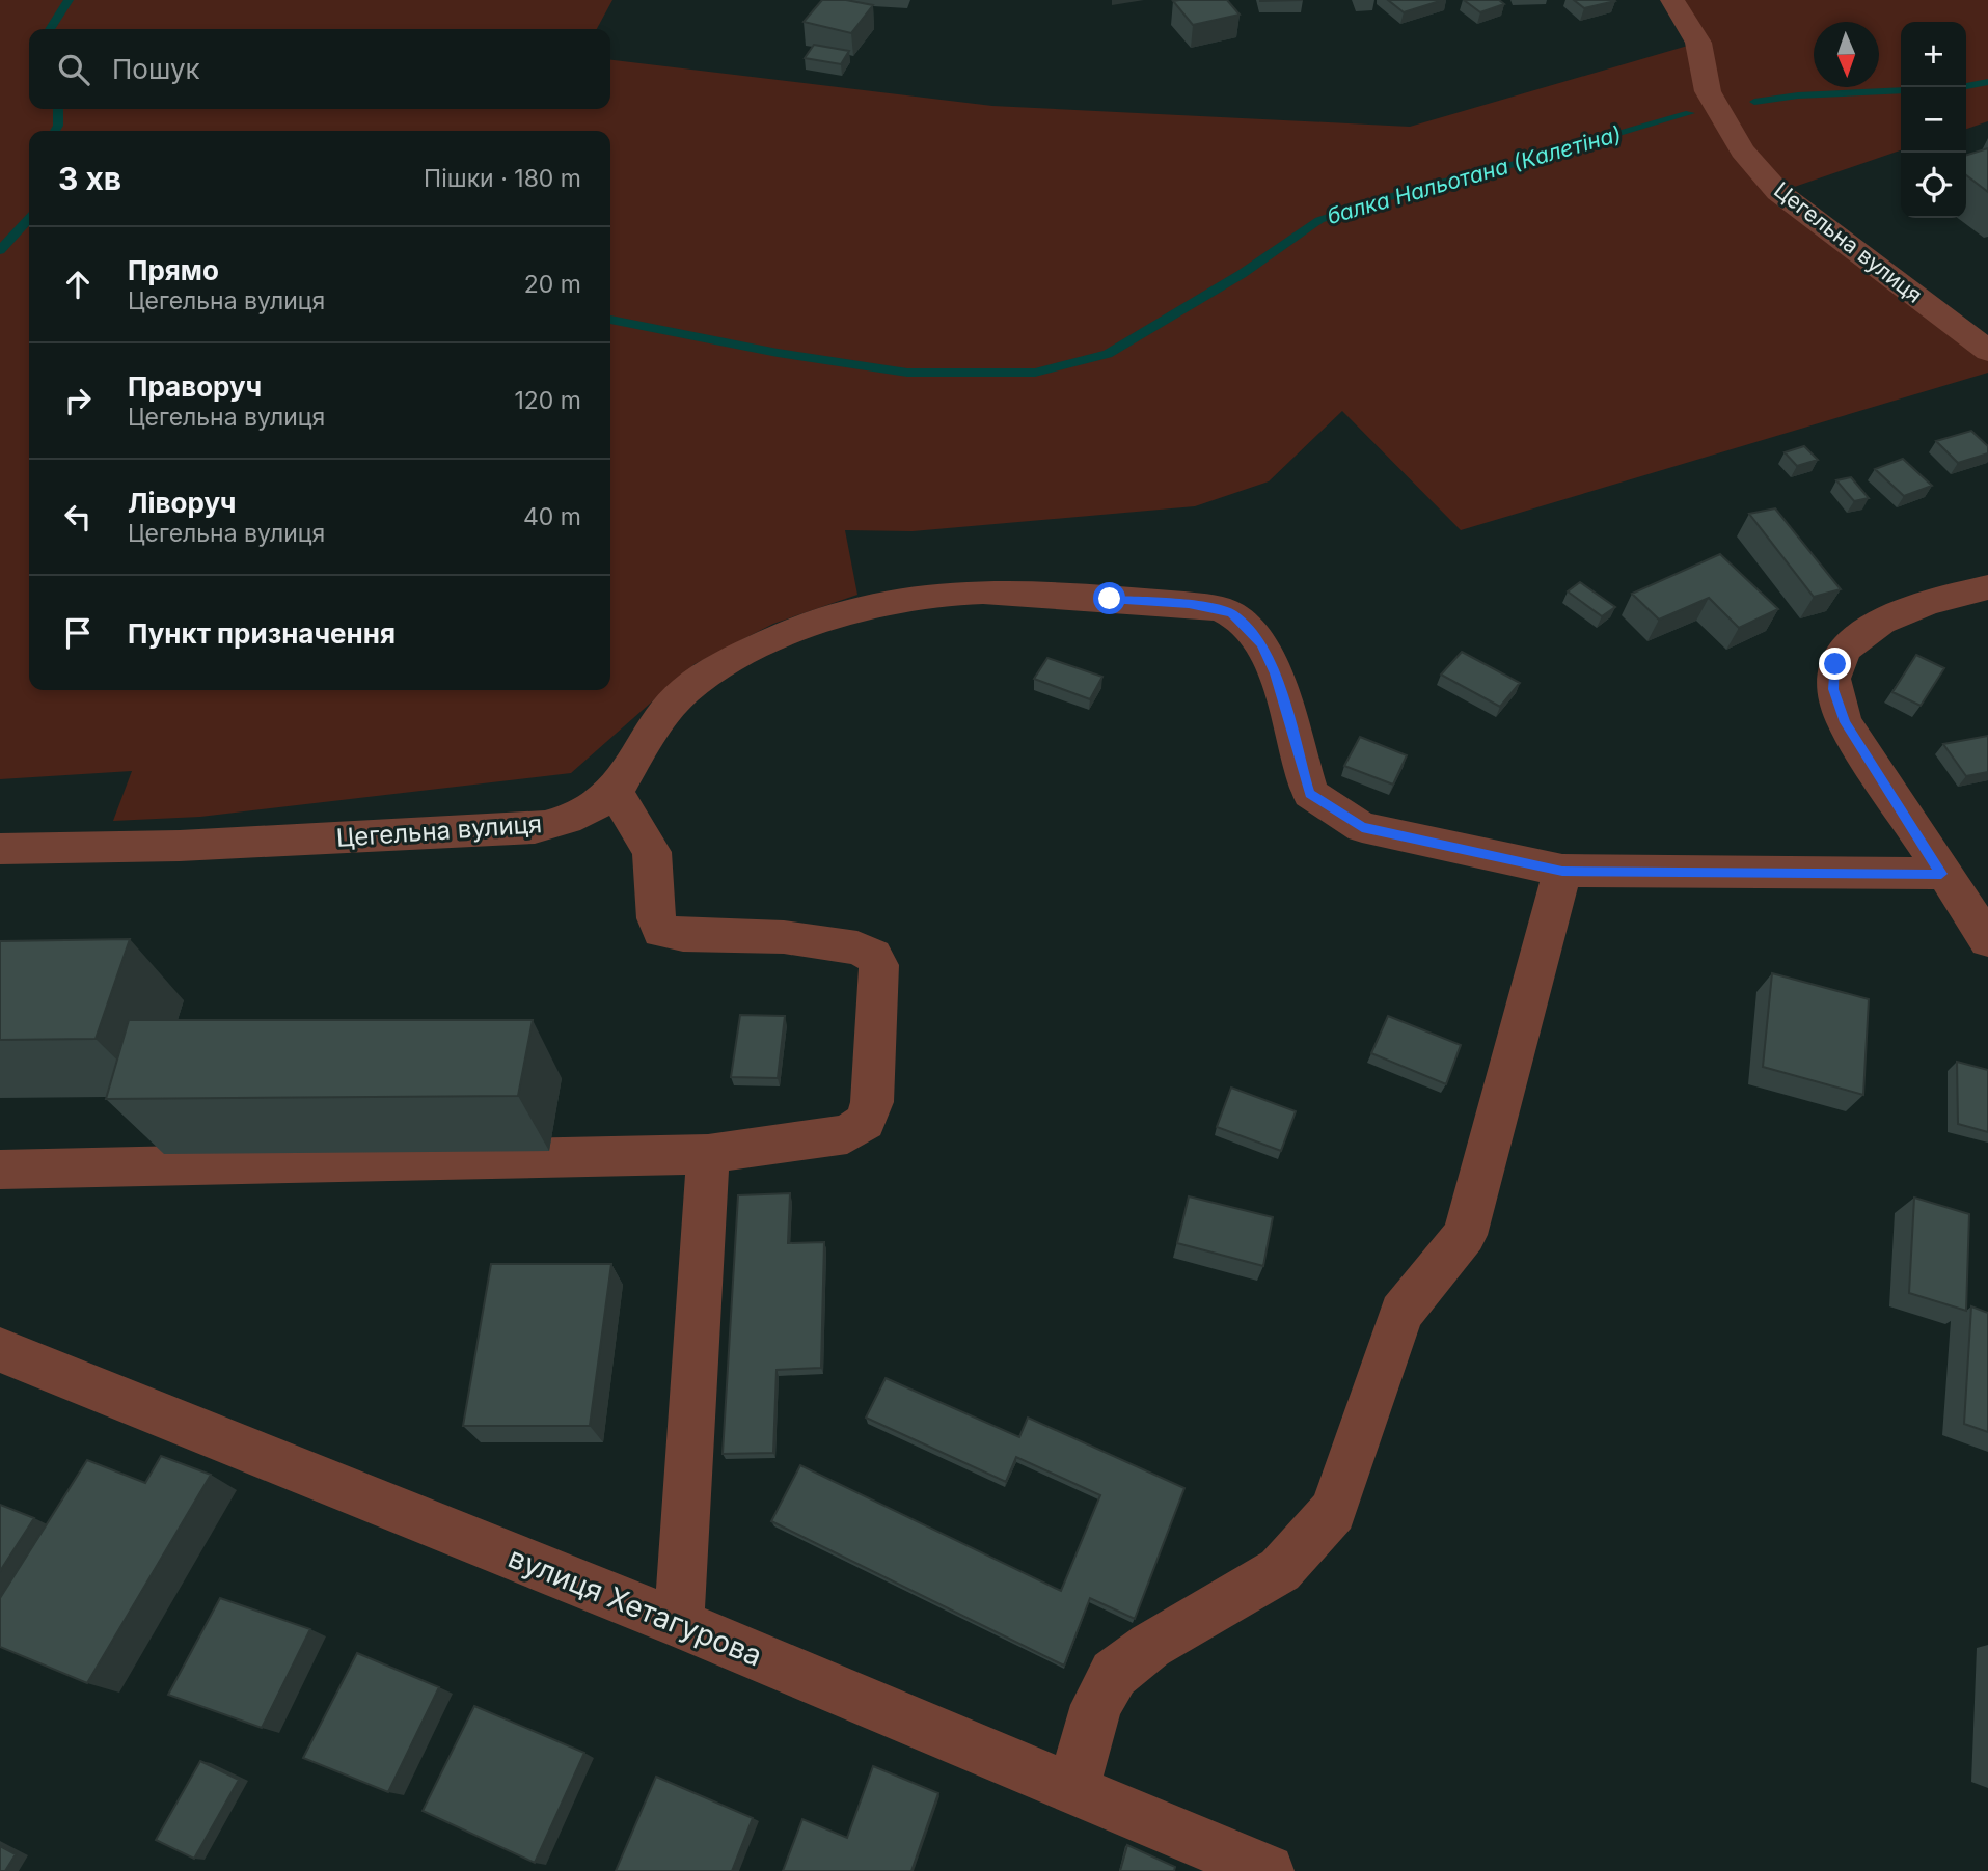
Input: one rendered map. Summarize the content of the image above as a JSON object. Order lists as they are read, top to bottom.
{
  "streets": {
    "street": ["Цегельна вулиця", "вулиця Хетагурова"]
  },
  "water": ["балка Нальотана (Калетіна)"],
  "north": "bottom",
  "page": {
    "map_buttons": ["+", "−"],
    "search": "Пошук",
    "heading": ["3 хв", "Пішки · 180 m"],
    "list": [
      ["Прямо", "Цегельна вулиця", "20 m"],
      ["Праворуч", "Цегельна вулиця", "120 m"],
      ["Ліворуч", "Цегельна вулиця", "40 m"],
      "Пункт призначення"
    ]
  }
}
